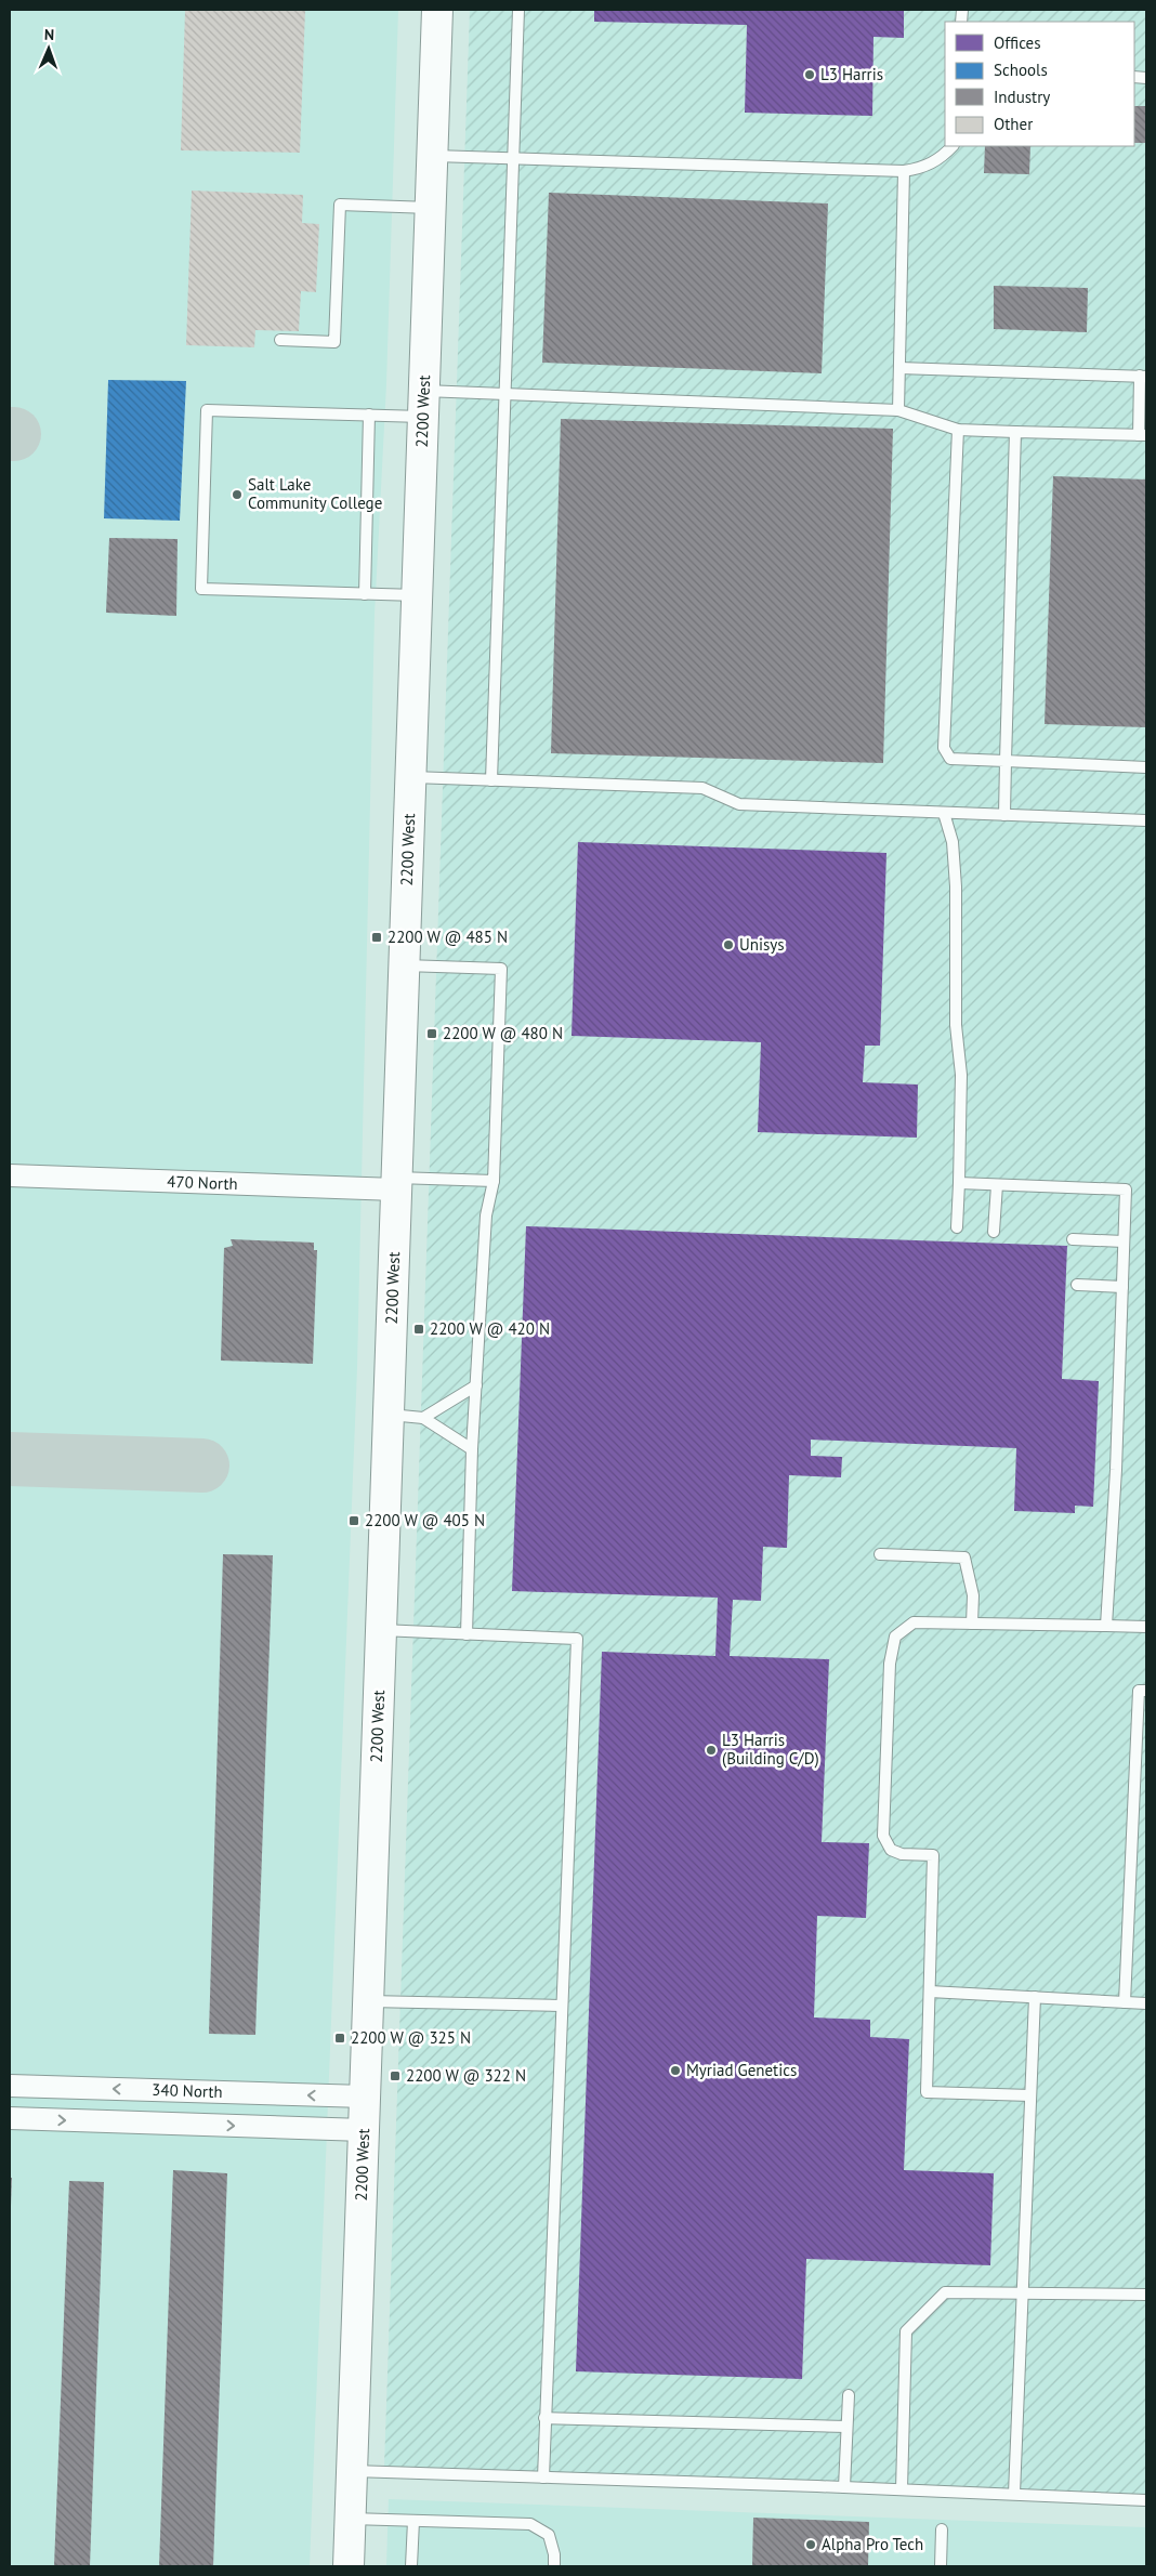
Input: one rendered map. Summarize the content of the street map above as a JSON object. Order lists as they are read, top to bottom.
{
  "streets": {
    "street": ["2200 West", "470 North", "340 North"]
  },
  "crossings": [
    ["2200 West", "470 North"],
    ["2200 West", "340 North"]
  ],
  "places": {
    "other": [
      "L3 Harris",
      "Salt Lake Community College",
      "Unisys",
      "L3 Harris (Building C/D)",
      "Myriad Genetics",
      "Alpha Pro Tech"
    ],
    "transit": [
      "2200 W @ 485 N",
      "2200 W @ 480 N",
      "2200 W @ 420 N",
      "2200 W @ 405 N",
      "2200 W @ 325 N",
      "2200 W @ 322 N"
    ]
  },
  "legend": [
    "Offices",
    "Schools",
    "Industry",
    "Other"
  ],
  "north": "top"
}
